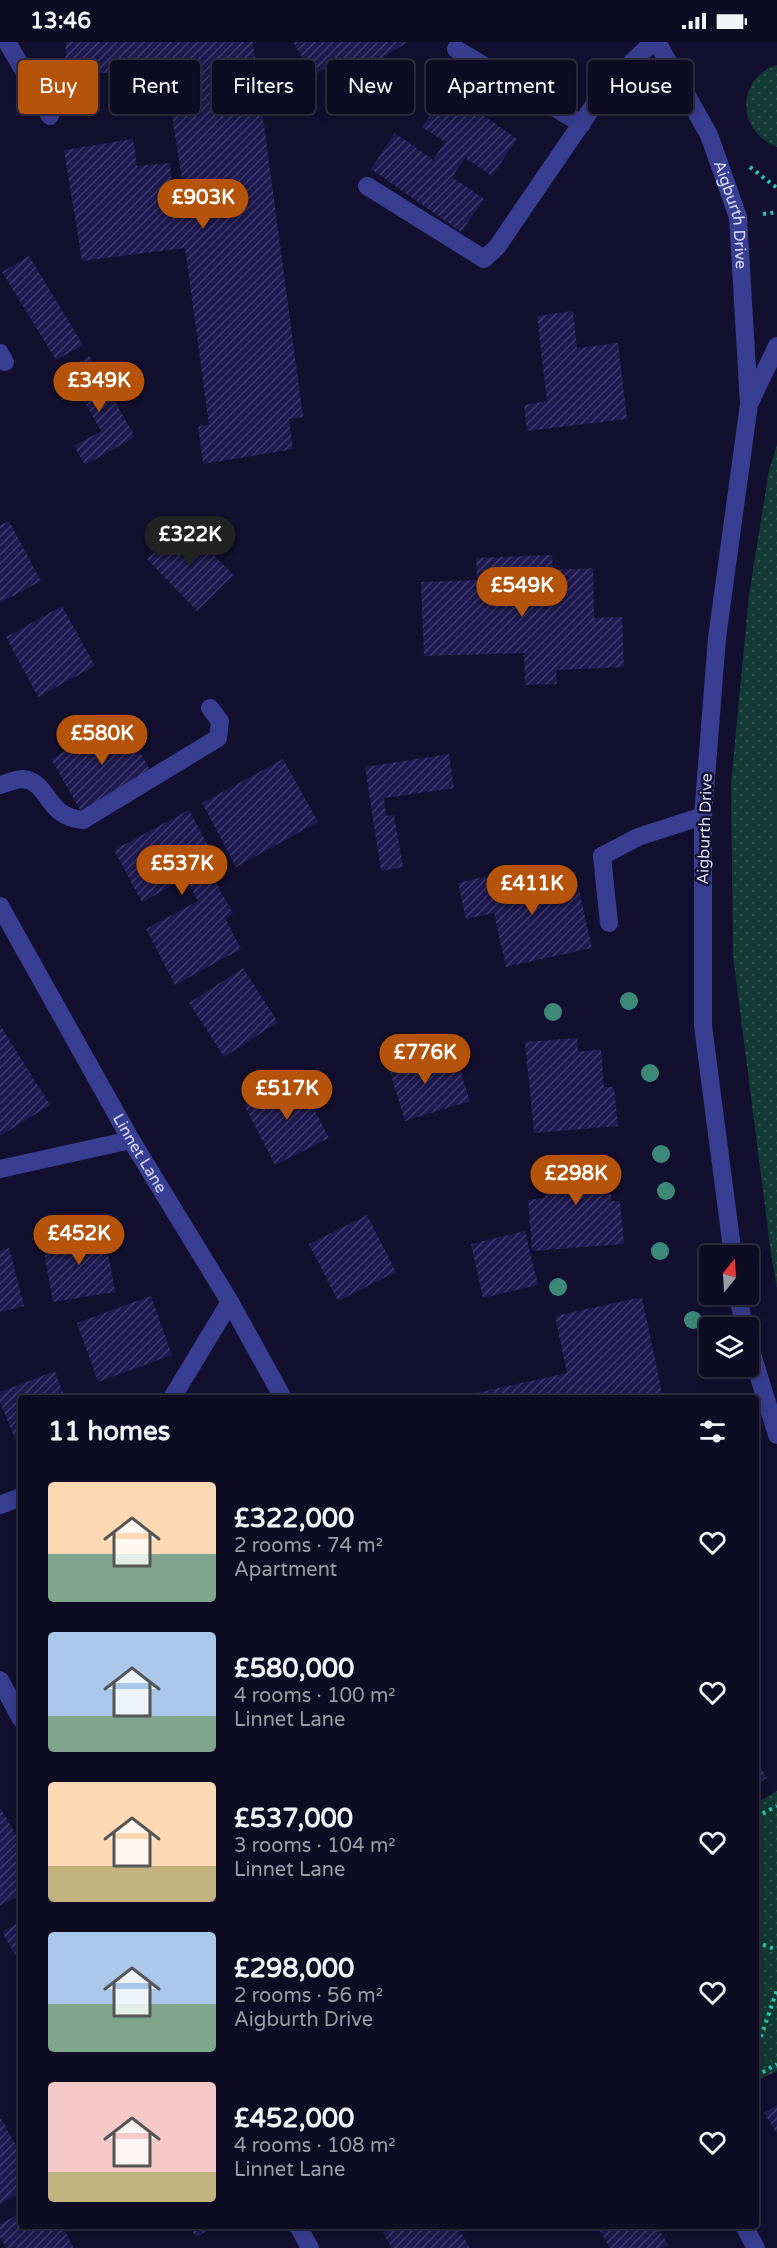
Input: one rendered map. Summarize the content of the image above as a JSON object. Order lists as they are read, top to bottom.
{
  "streets": {
    "street": ["Aigburth Drive", "Linnet Lane"]
  },
  "north": "top",
  "page": {
    "status": "13:46",
    "chip": [
      "Buy",
      "Rent",
      "Filters",
      "New",
      "Apartment",
      "House"
    ],
    "price": [
      "£903K",
      "£349K",
      "£322K",
      "£549K",
      "£580K",
      "£537K",
      "£411K",
      "£776K",
      "£517K",
      "£298K",
      "£452K"
    ],
    "heading": "11 homes",
    "list": [
      {
        "name": "£322,000",
        "note": "2 rooms · 74 m² · Apartment"
      },
      {
        "name": "£580,000",
        "note": "4 rooms · 100 m² · Linnet Lane"
      },
      {
        "name": "£537,000",
        "note": "3 rooms · 104 m² · Linnet Lane"
      },
      {
        "name": "£298,000",
        "note": "2 rooms · 56 m² · Aigburth Drive"
      },
      {
        "name": "£452,000",
        "note": "4 rooms · 108 m² · Linnet Lane"
      }
    ]
  }
}
